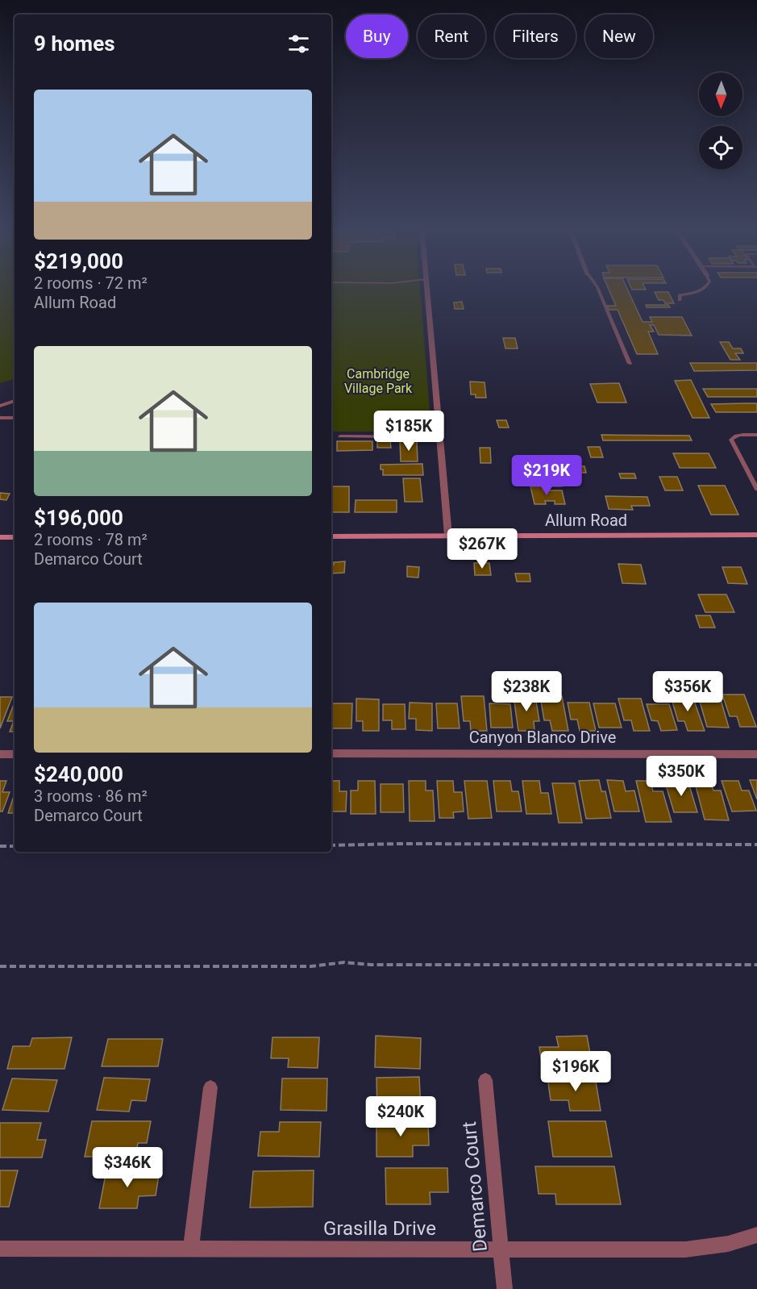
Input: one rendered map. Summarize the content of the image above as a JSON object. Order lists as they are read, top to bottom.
{
  "streets": {
    "street": [
      "Allum Road",
      "Canyon Blanco Drive",
      "Demarco Court",
      "Grasilla Drive"
    ]
  },
  "crossings": [
    ["Demarco Court", "Grasilla Drive"]
  ],
  "parks": ["Cambridge Village Park"],
  "north": "bottom",
  "page": {
    "chip": [
      "Buy",
      "Rent",
      "Filters",
      "New"
    ],
    "heading": "9 homes",
    "list": [
      {
        "name": "$219,000",
        "note": "2 rooms · 72 m² · Allum Road"
      },
      {
        "name": "$196,000",
        "note": "2 rooms · 78 m² · Demarco Court"
      },
      {
        "name": "$240,000",
        "note": "3 rooms · 86 m² · Demarco Court"
      }
    ],
    "price": [
      "$185K",
      "$219K",
      "$267K",
      "$238K",
      "$356K",
      "$350K",
      "$196K",
      "$240K",
      "$346K"
    ]
  }
}
